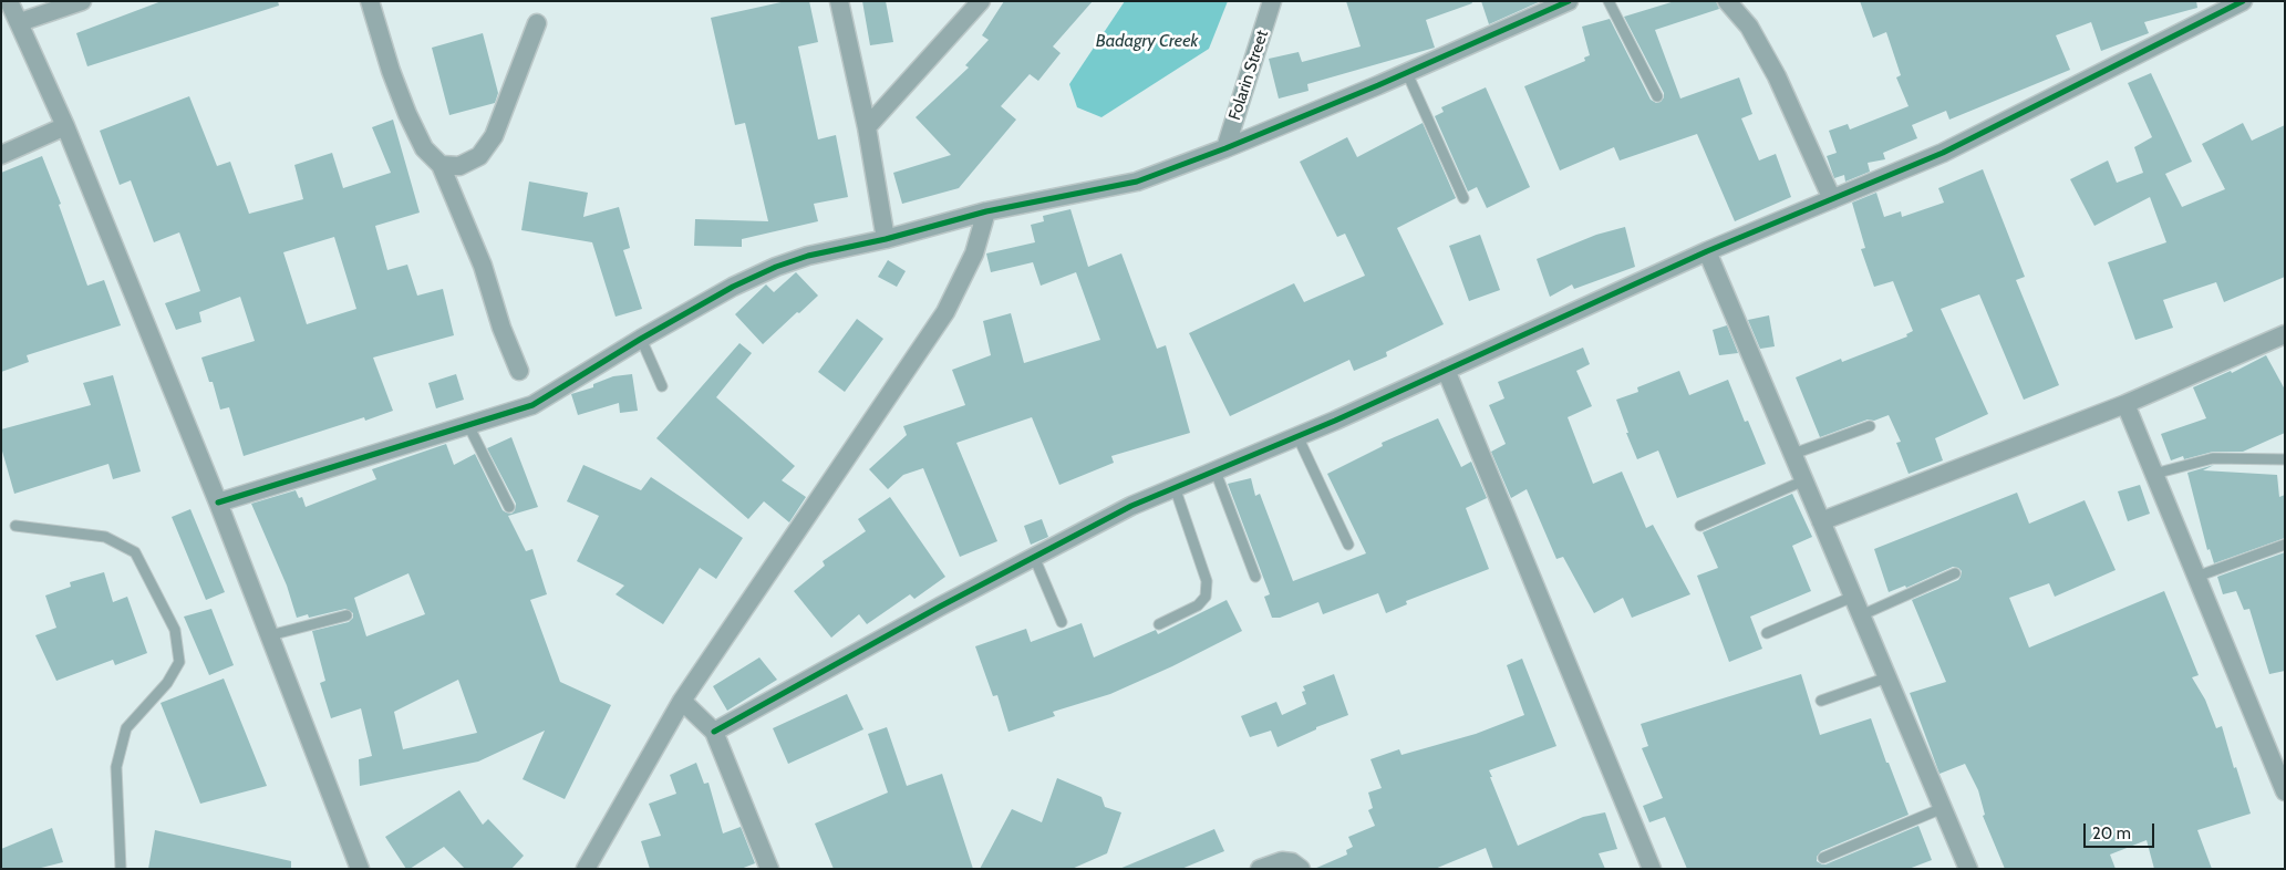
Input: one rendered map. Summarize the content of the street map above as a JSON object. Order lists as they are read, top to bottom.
{
  "streets": {
    "street": ["Folarin Street"]
  },
  "water": ["Badagry Creek"],
  "scale_bar": "20 m"
}
